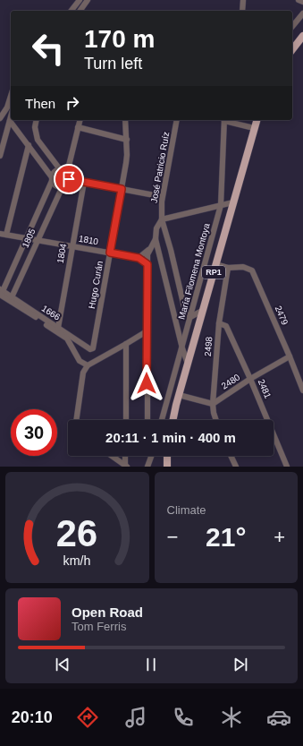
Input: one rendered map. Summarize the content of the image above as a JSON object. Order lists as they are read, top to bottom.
{
  "streets": {
    "main road": ["RP1"],
    "street": [
      "José Patricio Ruíz",
      "1805",
      "1810",
      "1804",
      "María Filomena Montoya",
      "Hugo Curán",
      "1666",
      "2479",
      "2498",
      "2480",
      "2481"
    ]
  },
  "crossings": [
    ["José Patricio Ruíz", "María Filomena Montoya"],
    ["José Patricio Ruíz", "RP1"],
    ["1805", "1810"],
    ["1805", "1666"],
    ["1810", "1804"],
    ["1810", "Hugo Curán"],
    ["1804", "1666"],
    ["Hugo Curán", "1666"],
    ["2479", "2498"],
    ["2479", "2480"],
    ["2498", "2480"],
    ["2498", "2481"],
    ["2480", "2481"]
  ],
  "page": {
    "turn": ["170 m", "Turn left"],
    "then": "Then",
    "limit": "30",
    "trip": "20:11 · 1 min · 400 m",
    "tile": "Climate",
    "heat": ["−", "21°", "+"],
    "song": ["Open Road", "Tom Ferris"],
    "tabs": "20:10",
    "gauge": ["26", "km/h"]
  }
}
